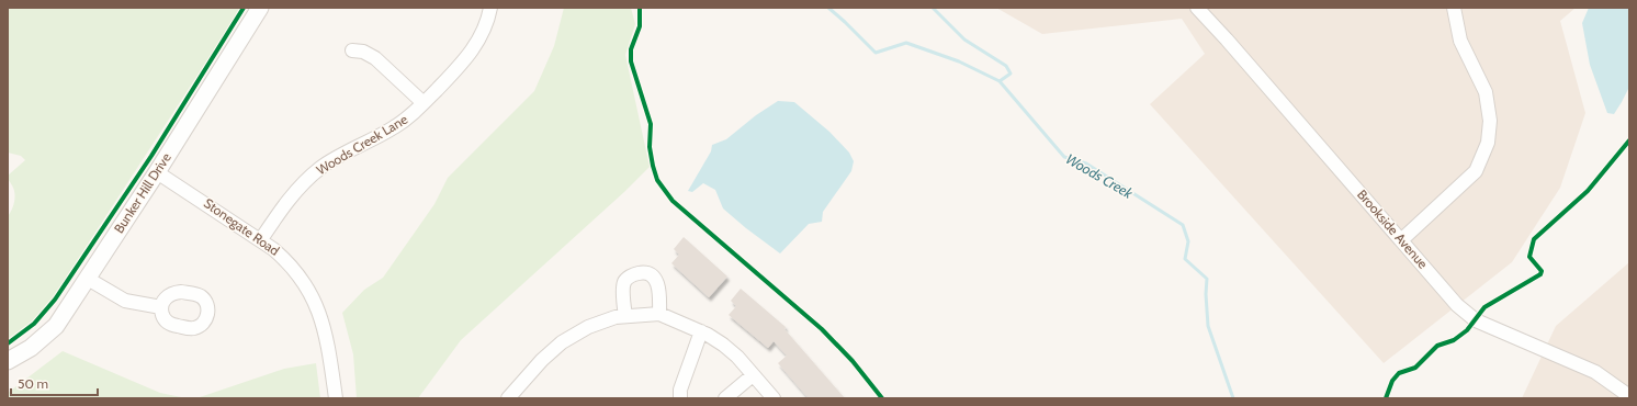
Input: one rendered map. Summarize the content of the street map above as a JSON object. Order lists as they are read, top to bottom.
{
  "streets": {
    "street": [
      "Woods Creek Lane",
      "Bunker Hill Drive",
      "Stonegate Road",
      "Brookside Avenue"
    ]
  },
  "crossings": [
    ["Woods Creek Lane", "Stonegate Road"],
    ["Bunker Hill Drive", "Stonegate Road"]
  ],
  "water": ["Woods Creek"],
  "scale_bar": "50 m"
}
